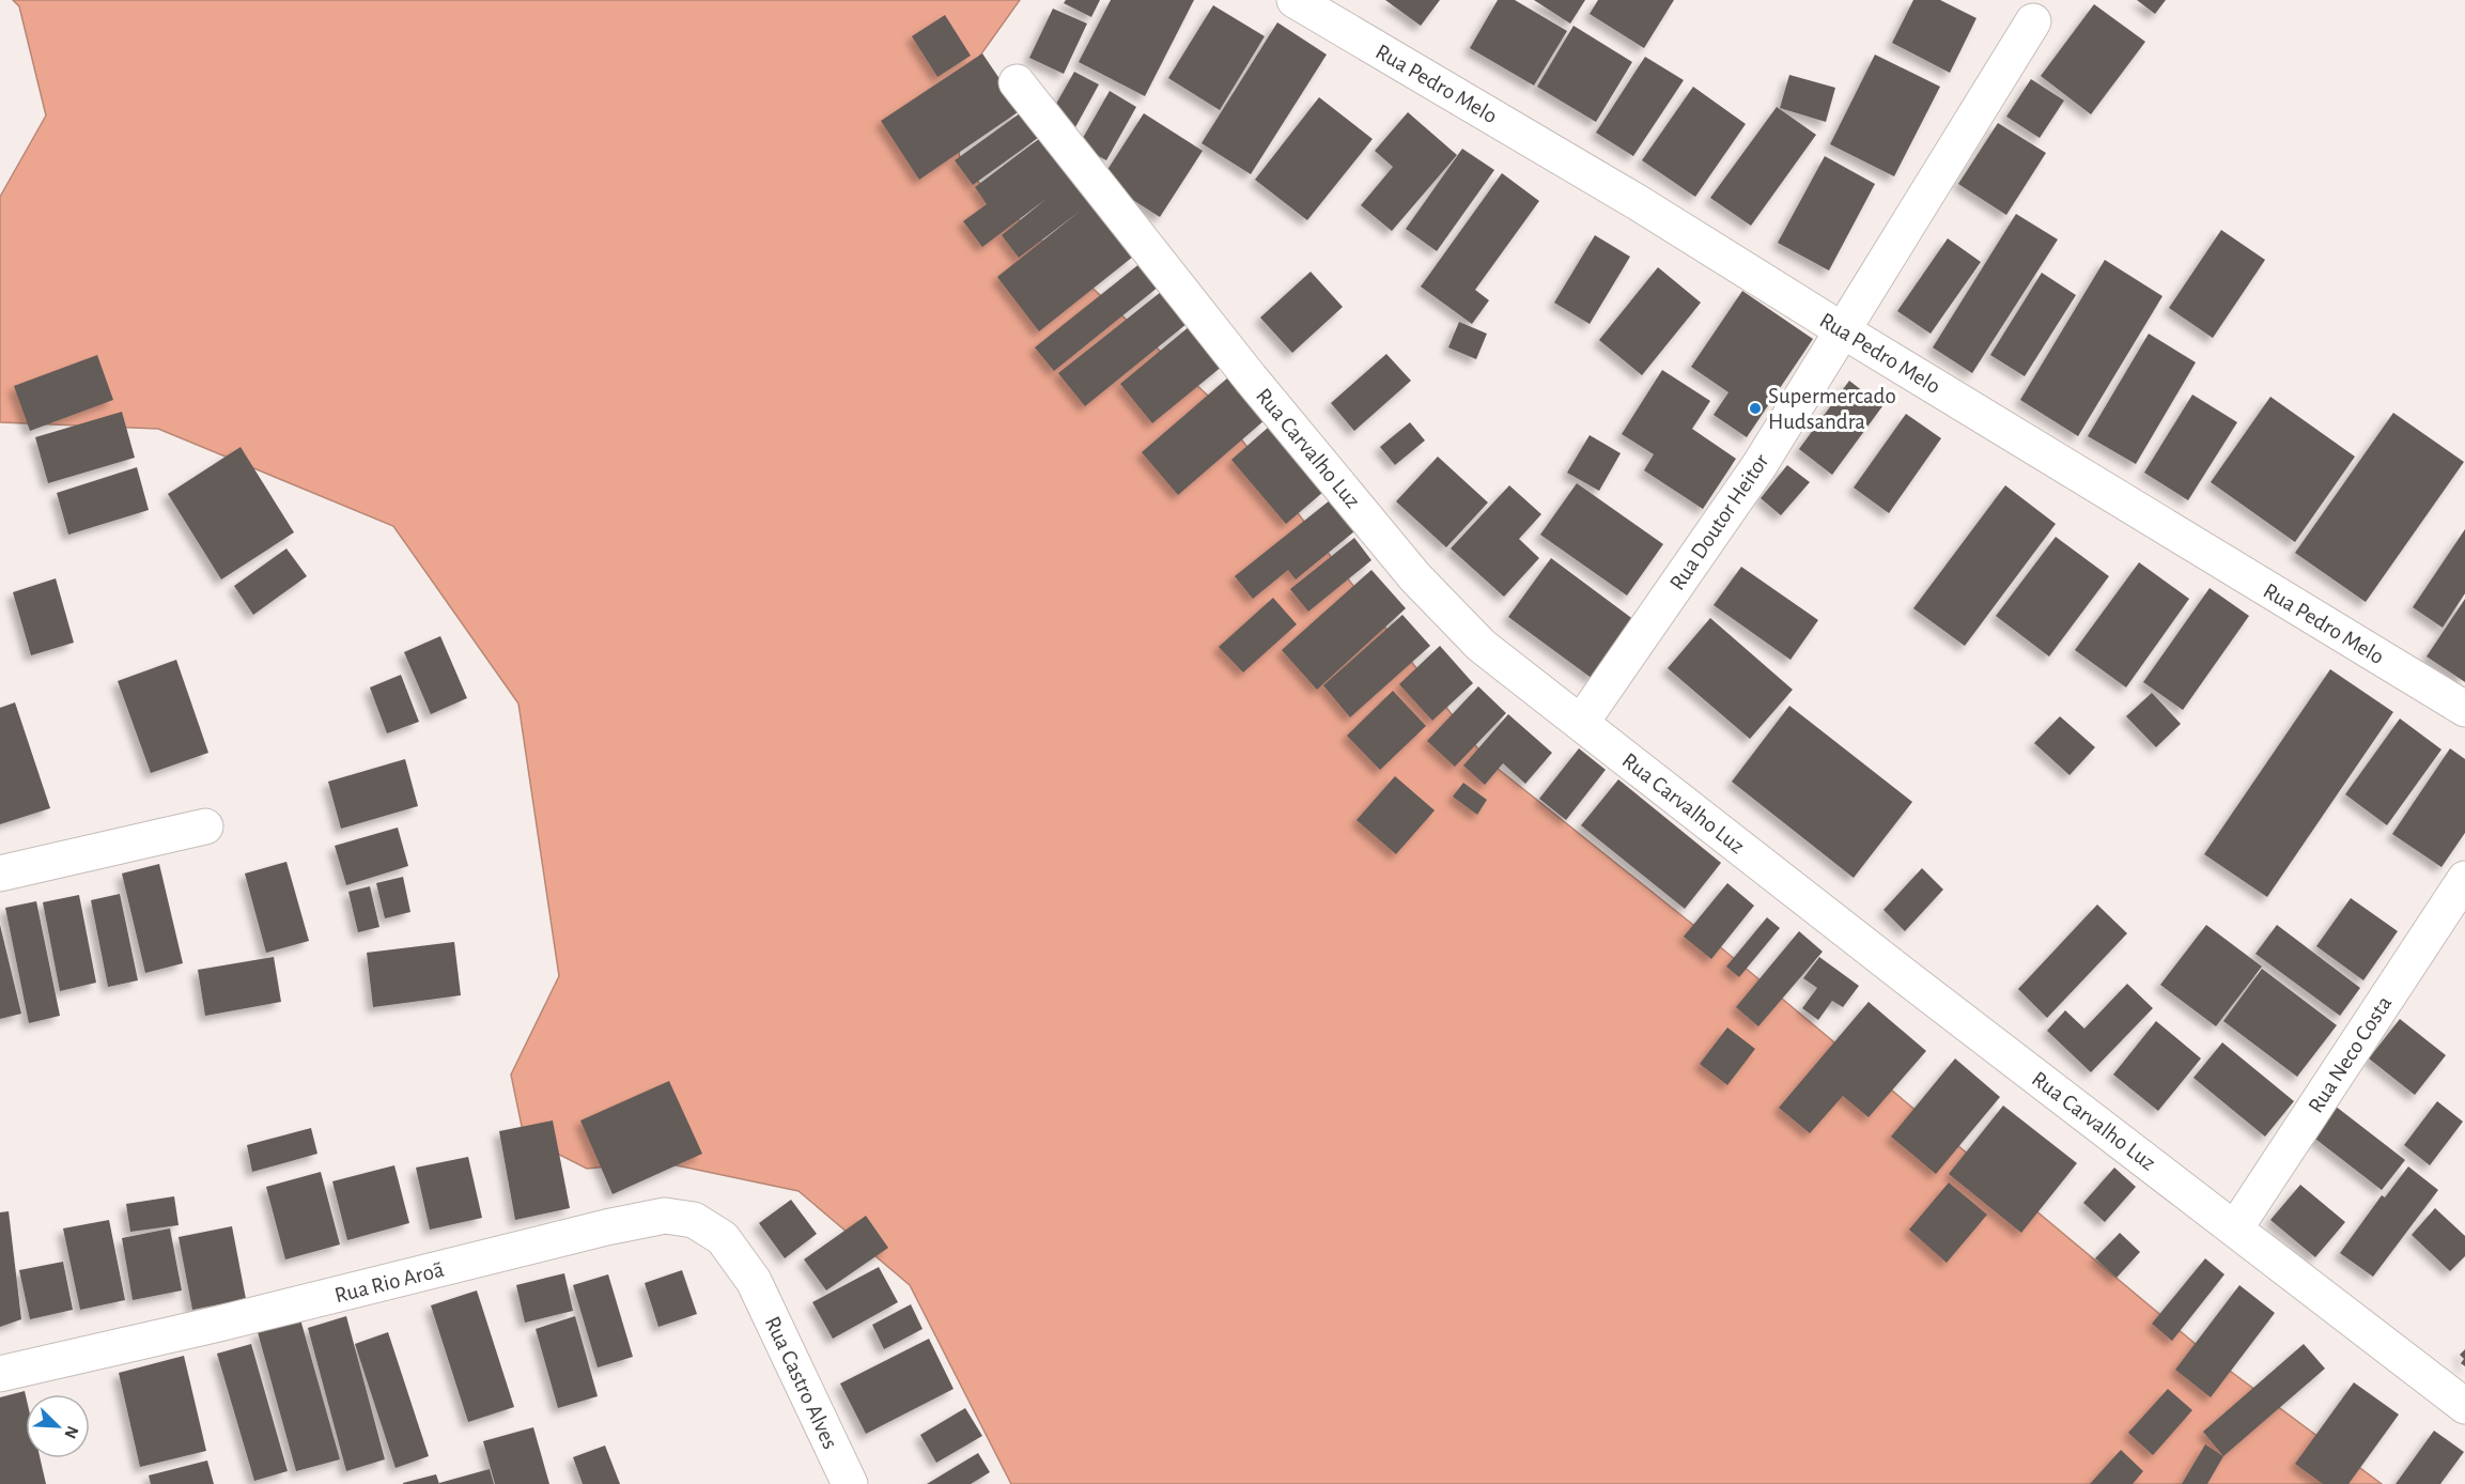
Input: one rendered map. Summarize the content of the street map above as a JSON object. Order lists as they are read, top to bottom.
{
  "streets": {
    "street": [
      "Rua Pedro Melo",
      "Rua Carvalho Luz",
      "Rua Doutor Heitor",
      "Rua Neco Costa",
      "Rua Rio Aroã",
      "Rua Castro Alves"
    ]
  },
  "crossings": [
    ["Rua Pedro Melo", "Rua Doutor Heitor"],
    ["Rua Carvalho Luz", "Rua Doutor Heitor"],
    ["Rua Carvalho Luz", "Rua Neco Costa"],
    ["Rua Rio Aroã", "Rua Castro Alves"]
  ],
  "places": ["Supermercado Hudsandra"],
  "north": "bottom right"
}
